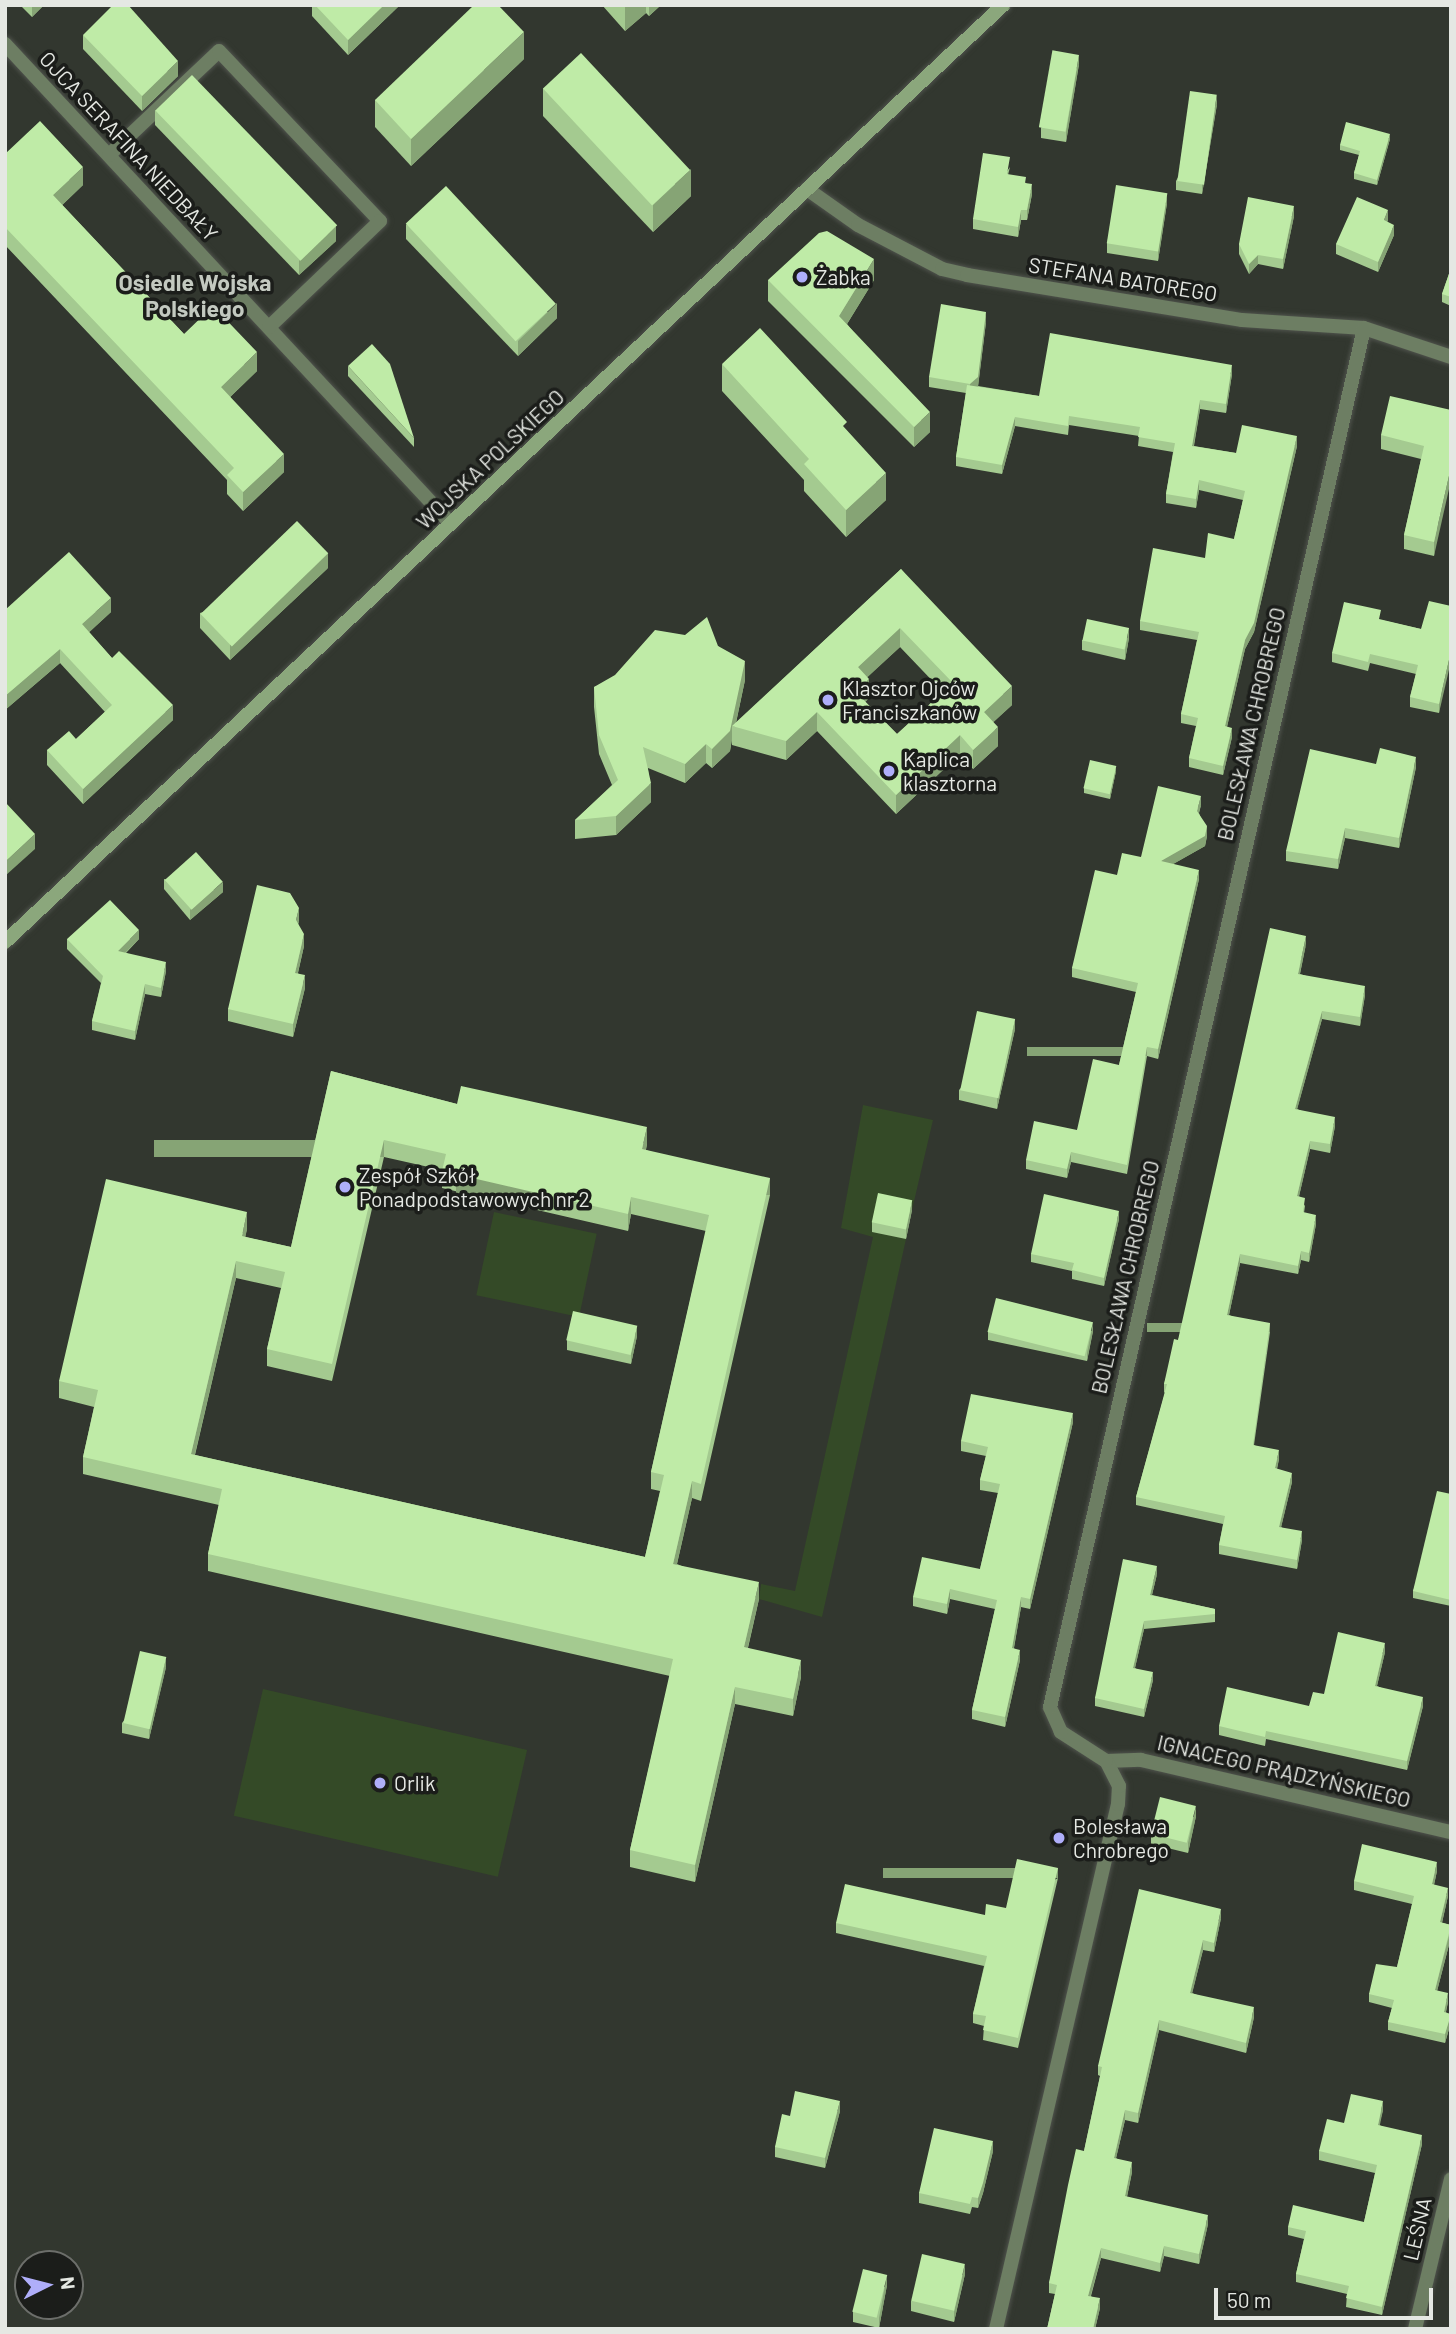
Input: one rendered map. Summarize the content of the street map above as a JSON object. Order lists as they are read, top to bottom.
{
  "streets": {
    "main road": ["WOJSKA POLSKIEGO"],
    "street": [
      "OJCA SERAFINA NIEDBAŁY",
      "STEFANA BATOREGO",
      "BOLESŁAWA CHROBREGO",
      "IGNACEGO PRĄDZYŃSKIEGO",
      "LEŚNA"
    ]
  },
  "crossings": [
    ["OJCA SERAFINA NIEDBAŁY", "WOJSKA POLSKIEGO"],
    ["STEFANA BATOREGO", "WOJSKA POLSKIEGO"],
    ["STEFANA BATOREGO", "BOLESŁAWA CHROBREGO"],
    ["BOLESŁAWA CHROBREGO", "IGNACEGO PRĄDZYŃSKIEGO"]
  ],
  "districts": ["Osiedle Wojska Polskiego"],
  "places": [
    "Żabka",
    "Klasztor Ojców Franciszkanów",
    "Kaplica klasztorna",
    "Zespół Szkół Ponadpodstawowych nr 2",
    "Orlik",
    "Bolesława Chrobrego"
  ],
  "scale_bar": "50 m",
  "north": "right"
}
